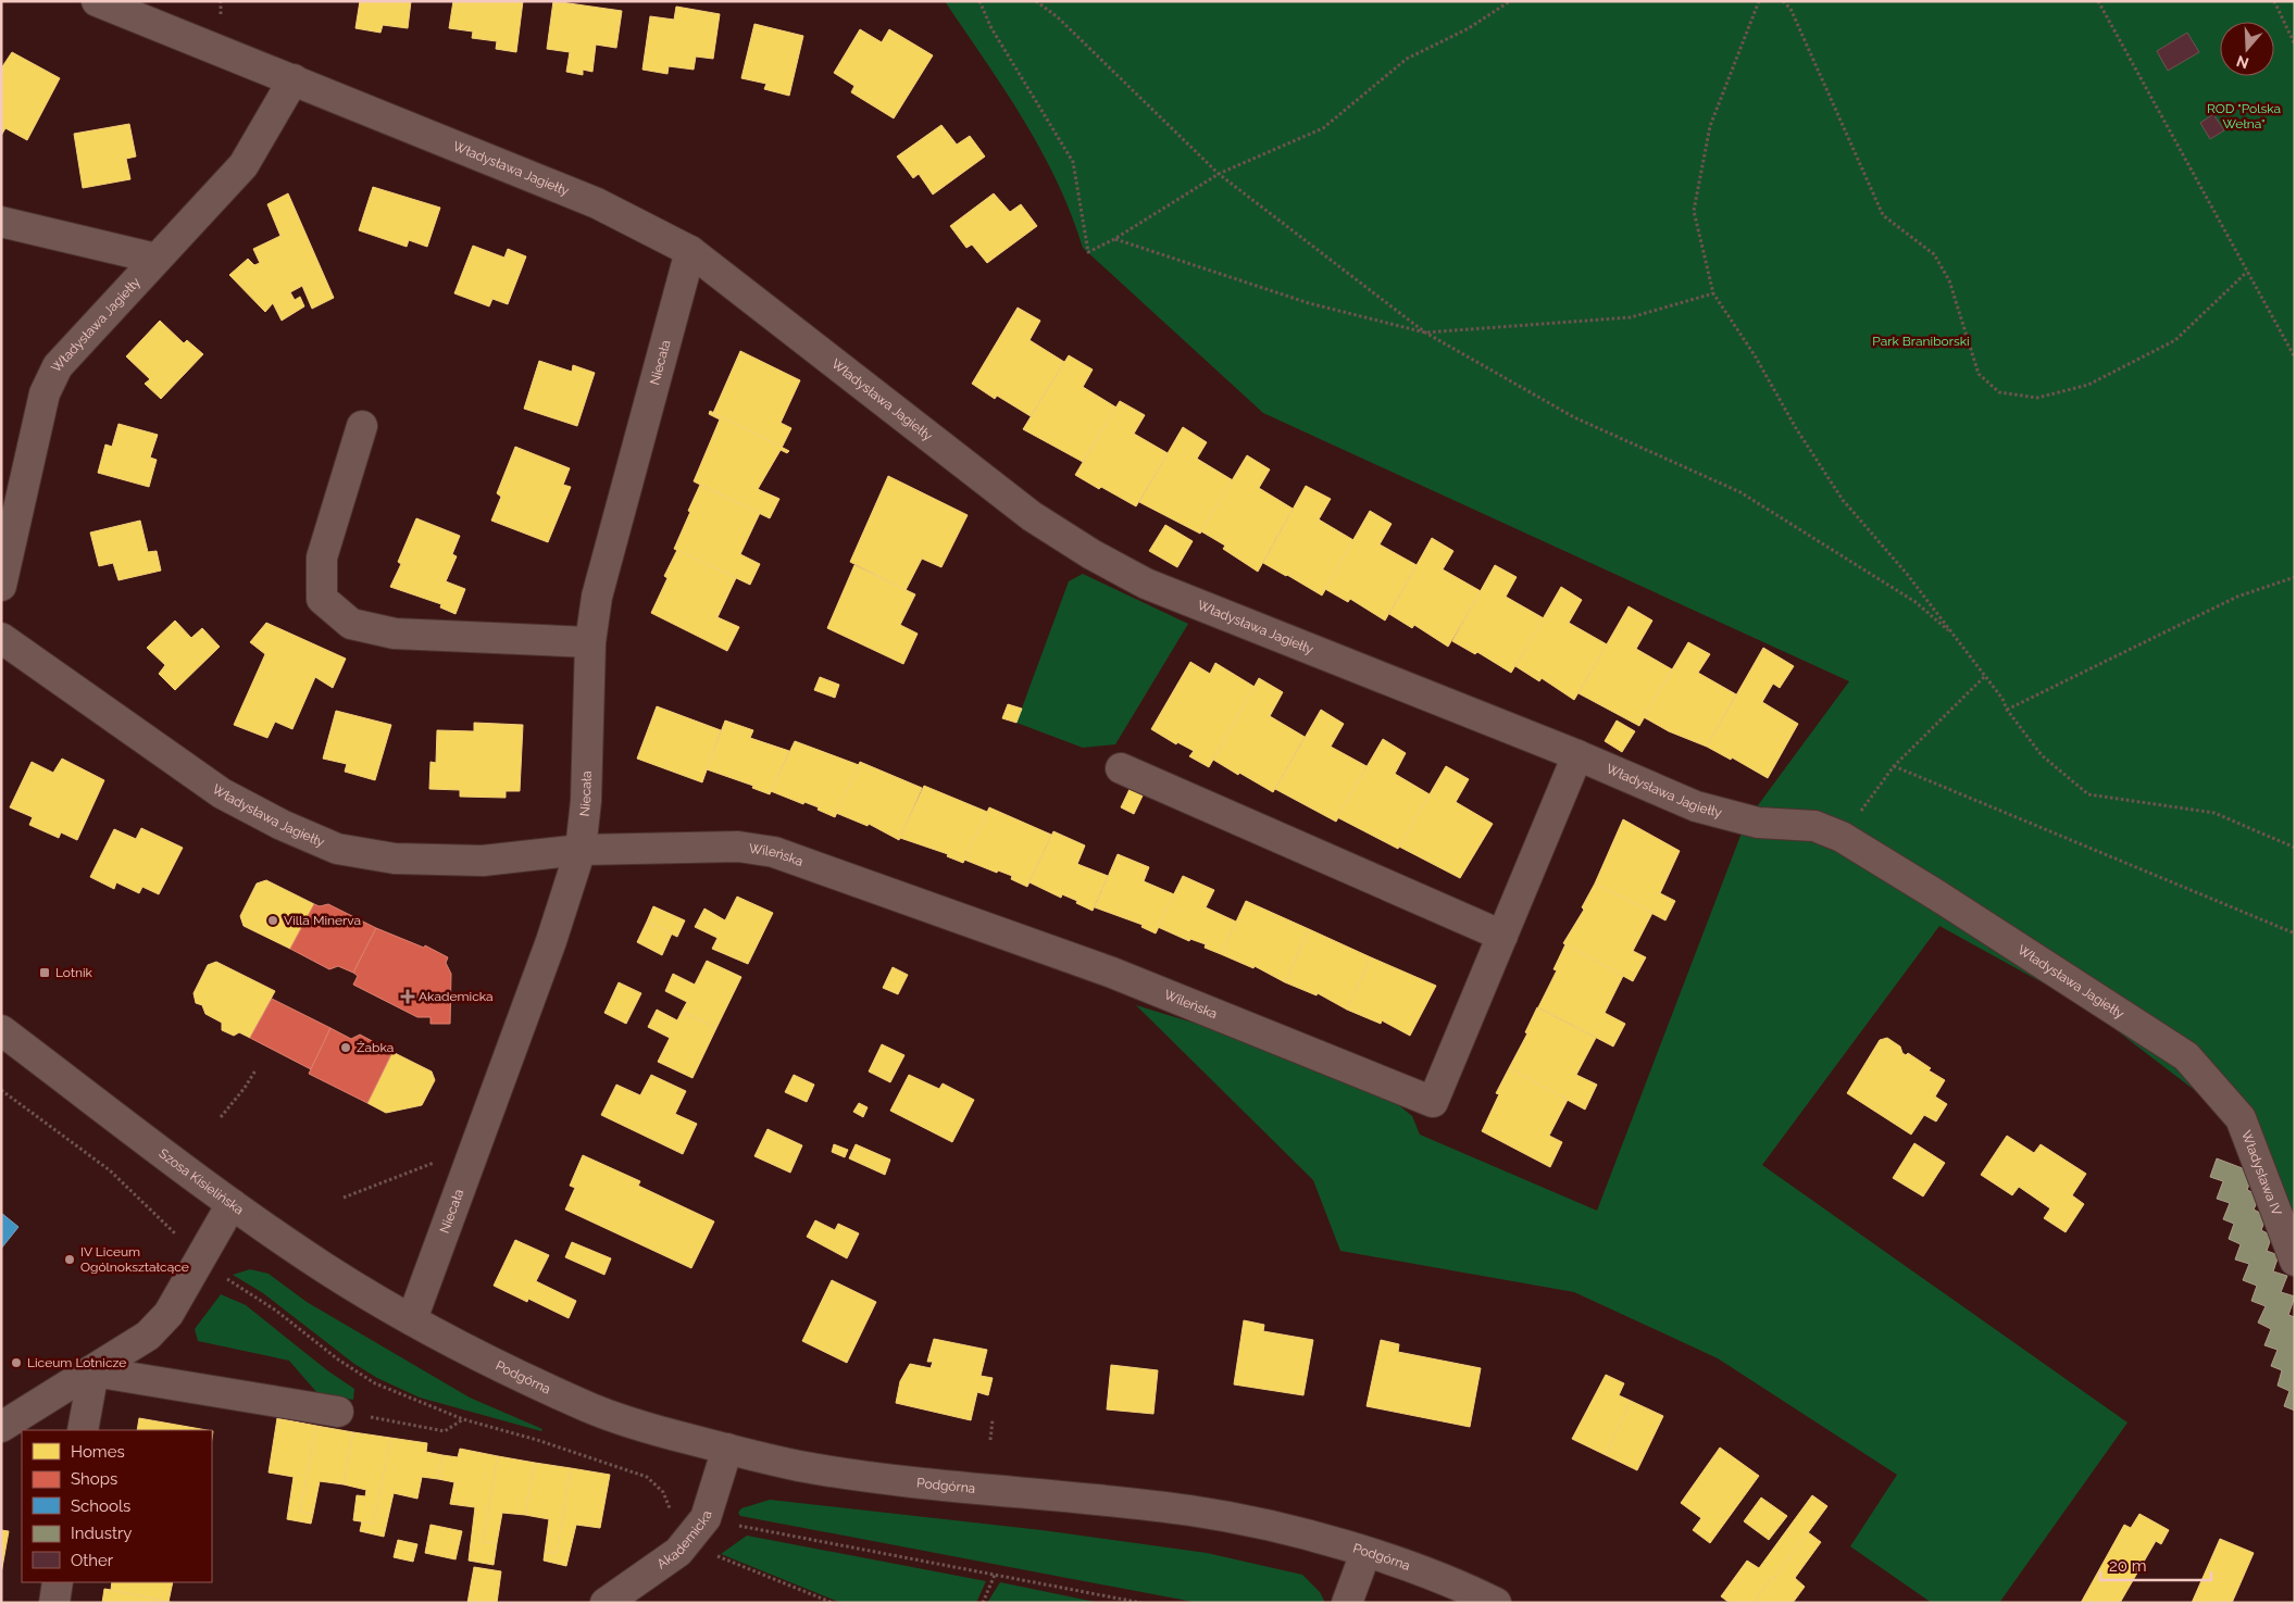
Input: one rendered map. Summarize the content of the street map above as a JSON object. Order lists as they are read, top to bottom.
{
  "streets": {
    "street": [
      "Władysława Jagiełły",
      "Niecała",
      "Wileńska",
      "Władysława IV",
      "Szosa Kisielińska",
      "Podgórna",
      "Akademicka"
    ]
  },
  "crossings": [
    ["Władysława Jagiełły", "Niecała"],
    ["Władysława Jagiełły", "Wileńska"],
    ["Władysława Jagiełły", "Władysława IV"],
    ["Niecała", "Wileńska"],
    ["Niecała", "Szosa Kisielińska"],
    ["Niecała", "Podgórna"],
    ["Szosa Kisielińska", "Podgórna"],
    ["Podgórna", "Akademicka"]
  ],
  "parks": ["ROD \"Polska Wełna\"", "Park Braniborski"],
  "places": {
    "other": [
      "Villa Minerva",
      "Żabka",
      "IV Liceum Ogólnokształcące",
      "Liceum Lotnicze"
    ],
    "transit": ["Lotnik"],
    "health": ["Akademicka"]
  },
  "legend": [
    "Homes",
    "Shops",
    "Schools",
    "Industry",
    "Other"
  ],
  "scale_bar": "20 m",
  "north": "bottom"
}
